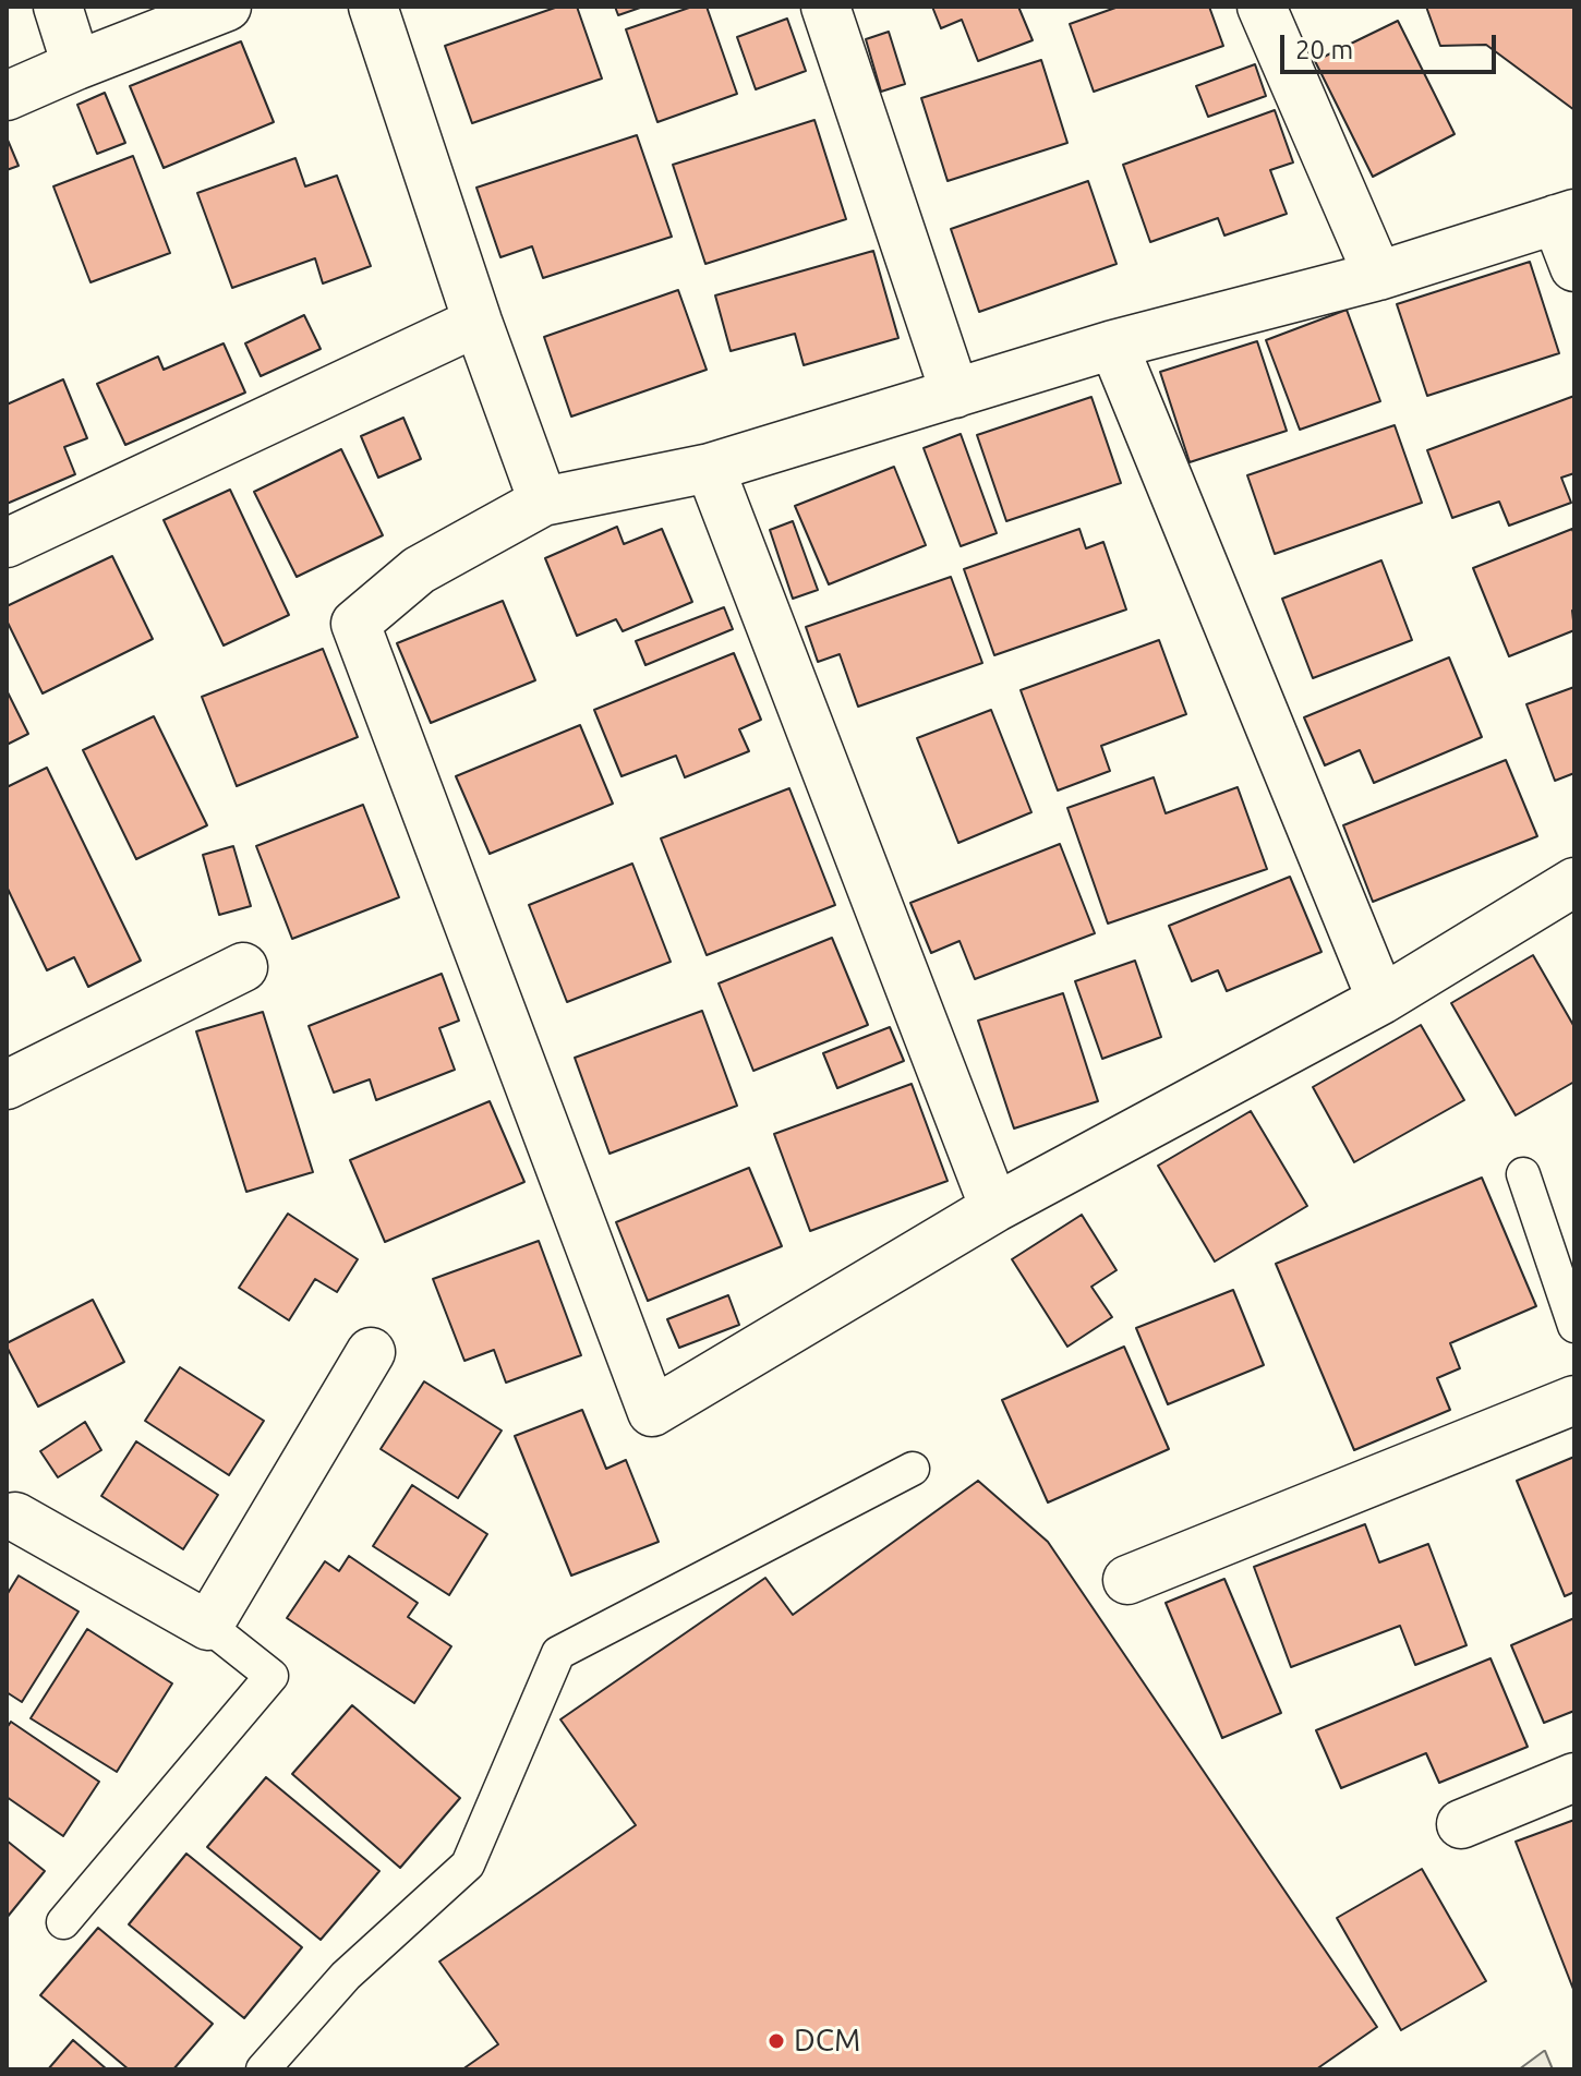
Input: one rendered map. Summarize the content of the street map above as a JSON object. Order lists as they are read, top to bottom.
{
  "places": ["DCM"],
  "scale_bar": "20 m"
}
